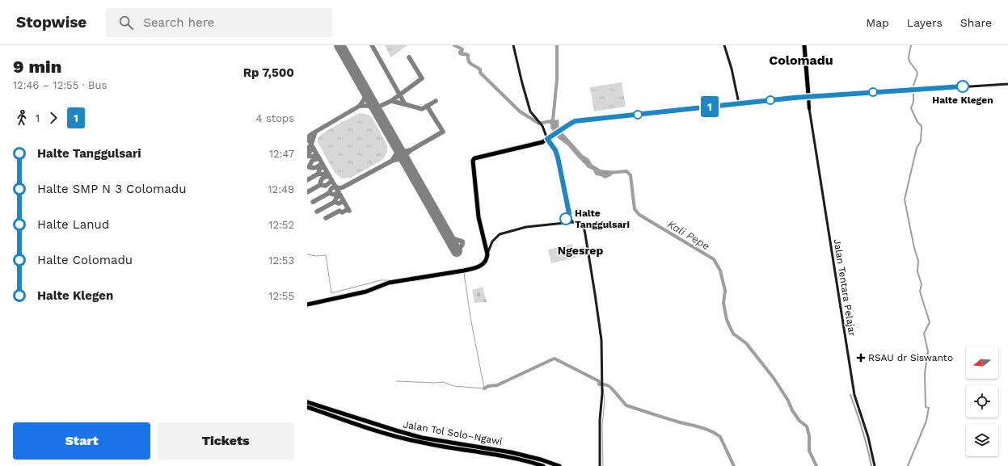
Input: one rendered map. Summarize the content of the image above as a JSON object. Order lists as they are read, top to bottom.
{
  "streets": {
    "highway": ["Jalan Tol Solo–Ngawi"],
    "main road": ["Jalan Tentara Pelajar"]
  },
  "districts": ["Colomadu", "Ngesrep"],
  "water": ["Kali Pepe"],
  "places": {
    "other": ["Halte Klegen", "Halte Tanggulsari"],
    "health": ["RSAU dr Siswanto"]
  },
  "lines": ["bus line 1"],
  "north": "left",
  "page": {
    "header": "Stopwise",
    "search": "Search here",
    "nav": ["Map", "Layers", "Share"],
    "heading": ["9 min", "12:46 – 12:55 · Bus", "Rp 7,500"],
    "on_map": "1",
    "legs": ["1", "1", "4 stops"],
    "list": [
      {
        "name": "Halte Tanggulsari",
        "value": "12:47"
      },
      {
        "name": "Halte SMP N 3 Colomadu",
        "value": "12:49"
      },
      {
        "name": "Halte Lanud",
        "value": "12:52"
      },
      {
        "name": "Halte Colomadu",
        "value": "12:53"
      },
      {
        "name": "Halte Klegen",
        "value": "12:55"
      }
    ],
    "buttons": ["Start", "Tickets"]
  }
}
